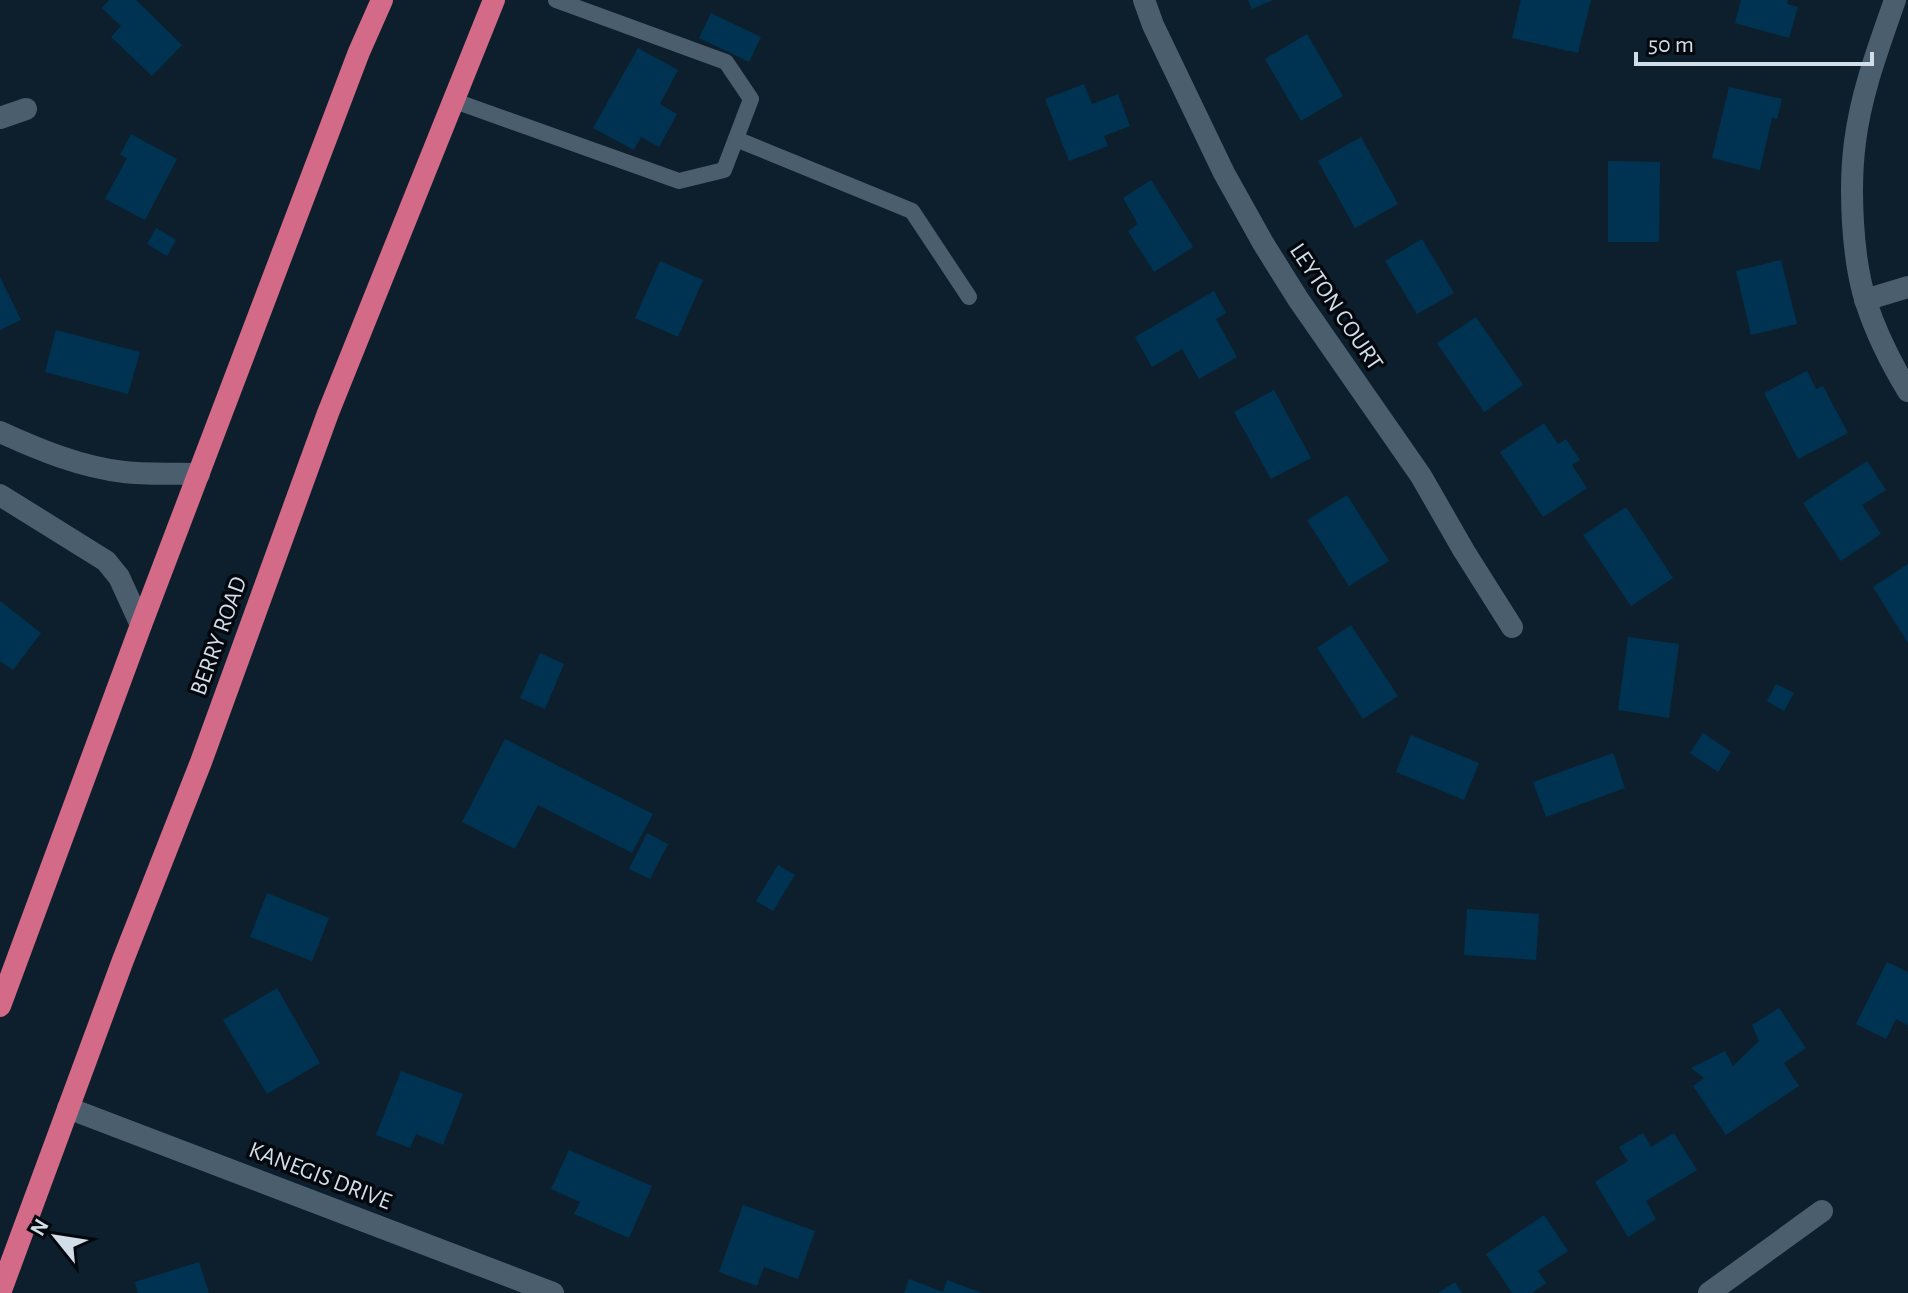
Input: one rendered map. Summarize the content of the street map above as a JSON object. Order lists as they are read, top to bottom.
{
  "streets": {
    "highway": ["BERRY ROAD"],
    "street": ["LEYTON COURT", "KANEGIS DRIVE"]
  },
  "crossings": [
    ["BERRY ROAD", "KANEGIS DRIVE"]
  ],
  "scale_bar": "50 m",
  "north": "top left"
}
